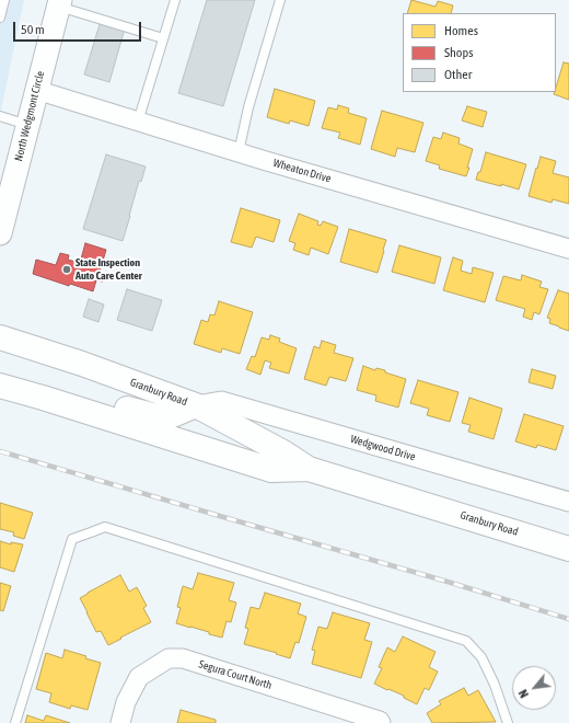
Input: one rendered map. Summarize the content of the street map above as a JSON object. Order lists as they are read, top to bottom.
{
  "streets": {
    "main road": ["Granbury Road"],
    "street": [
      "North Wedgmont Circle",
      "Wheaton Drive",
      "Wedgwood Drive",
      "Segura Court North"
    ]
  },
  "crossings": [
    ["North Wedgmont Circle", "Wheaton Drive"],
    ["Granbury Road", "Wedgwood Drive"]
  ],
  "places": ["State Inspection Auto Care Center"],
  "legend": ["Homes", "Shops", "Other"],
  "scale_bar": "50 m",
  "north": "bottom left"
}
